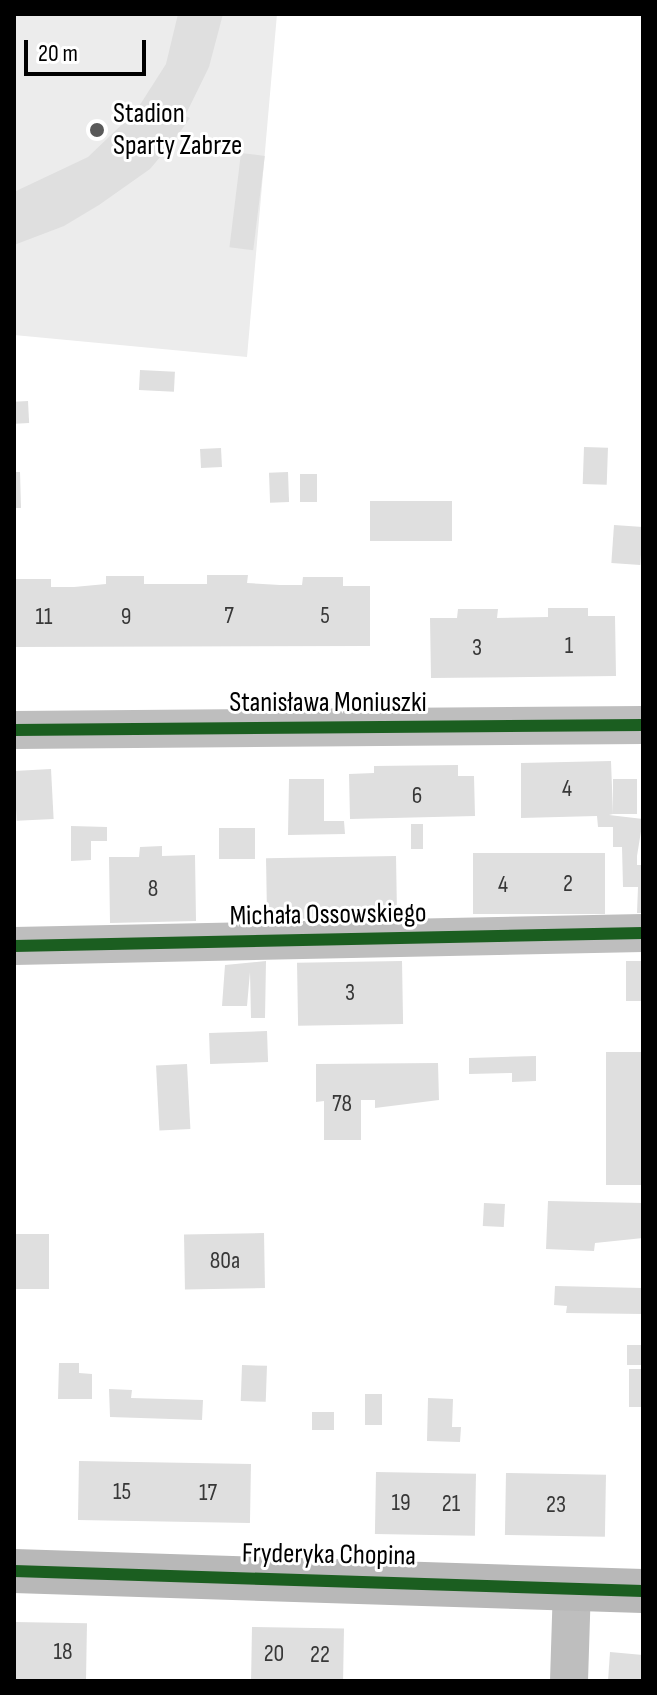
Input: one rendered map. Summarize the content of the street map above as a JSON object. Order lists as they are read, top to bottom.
{
  "streets": {
    "street": ["Stanisława Moniuszki", "Michała Ossowskiego", "Fryderyka Chopina"]
  },
  "places": ["Stadion Sparty Zabrze"],
  "house_numbers": [
    "7",
    "5",
    "11",
    "9",
    "1",
    "3",
    "4",
    "6",
    "2",
    "4",
    "8",
    "3",
    "78",
    "80a",
    "15",
    "17",
    "19",
    "21",
    "23",
    "18",
    "20",
    "22"
  ],
  "scale_bar": "20 m"
}
